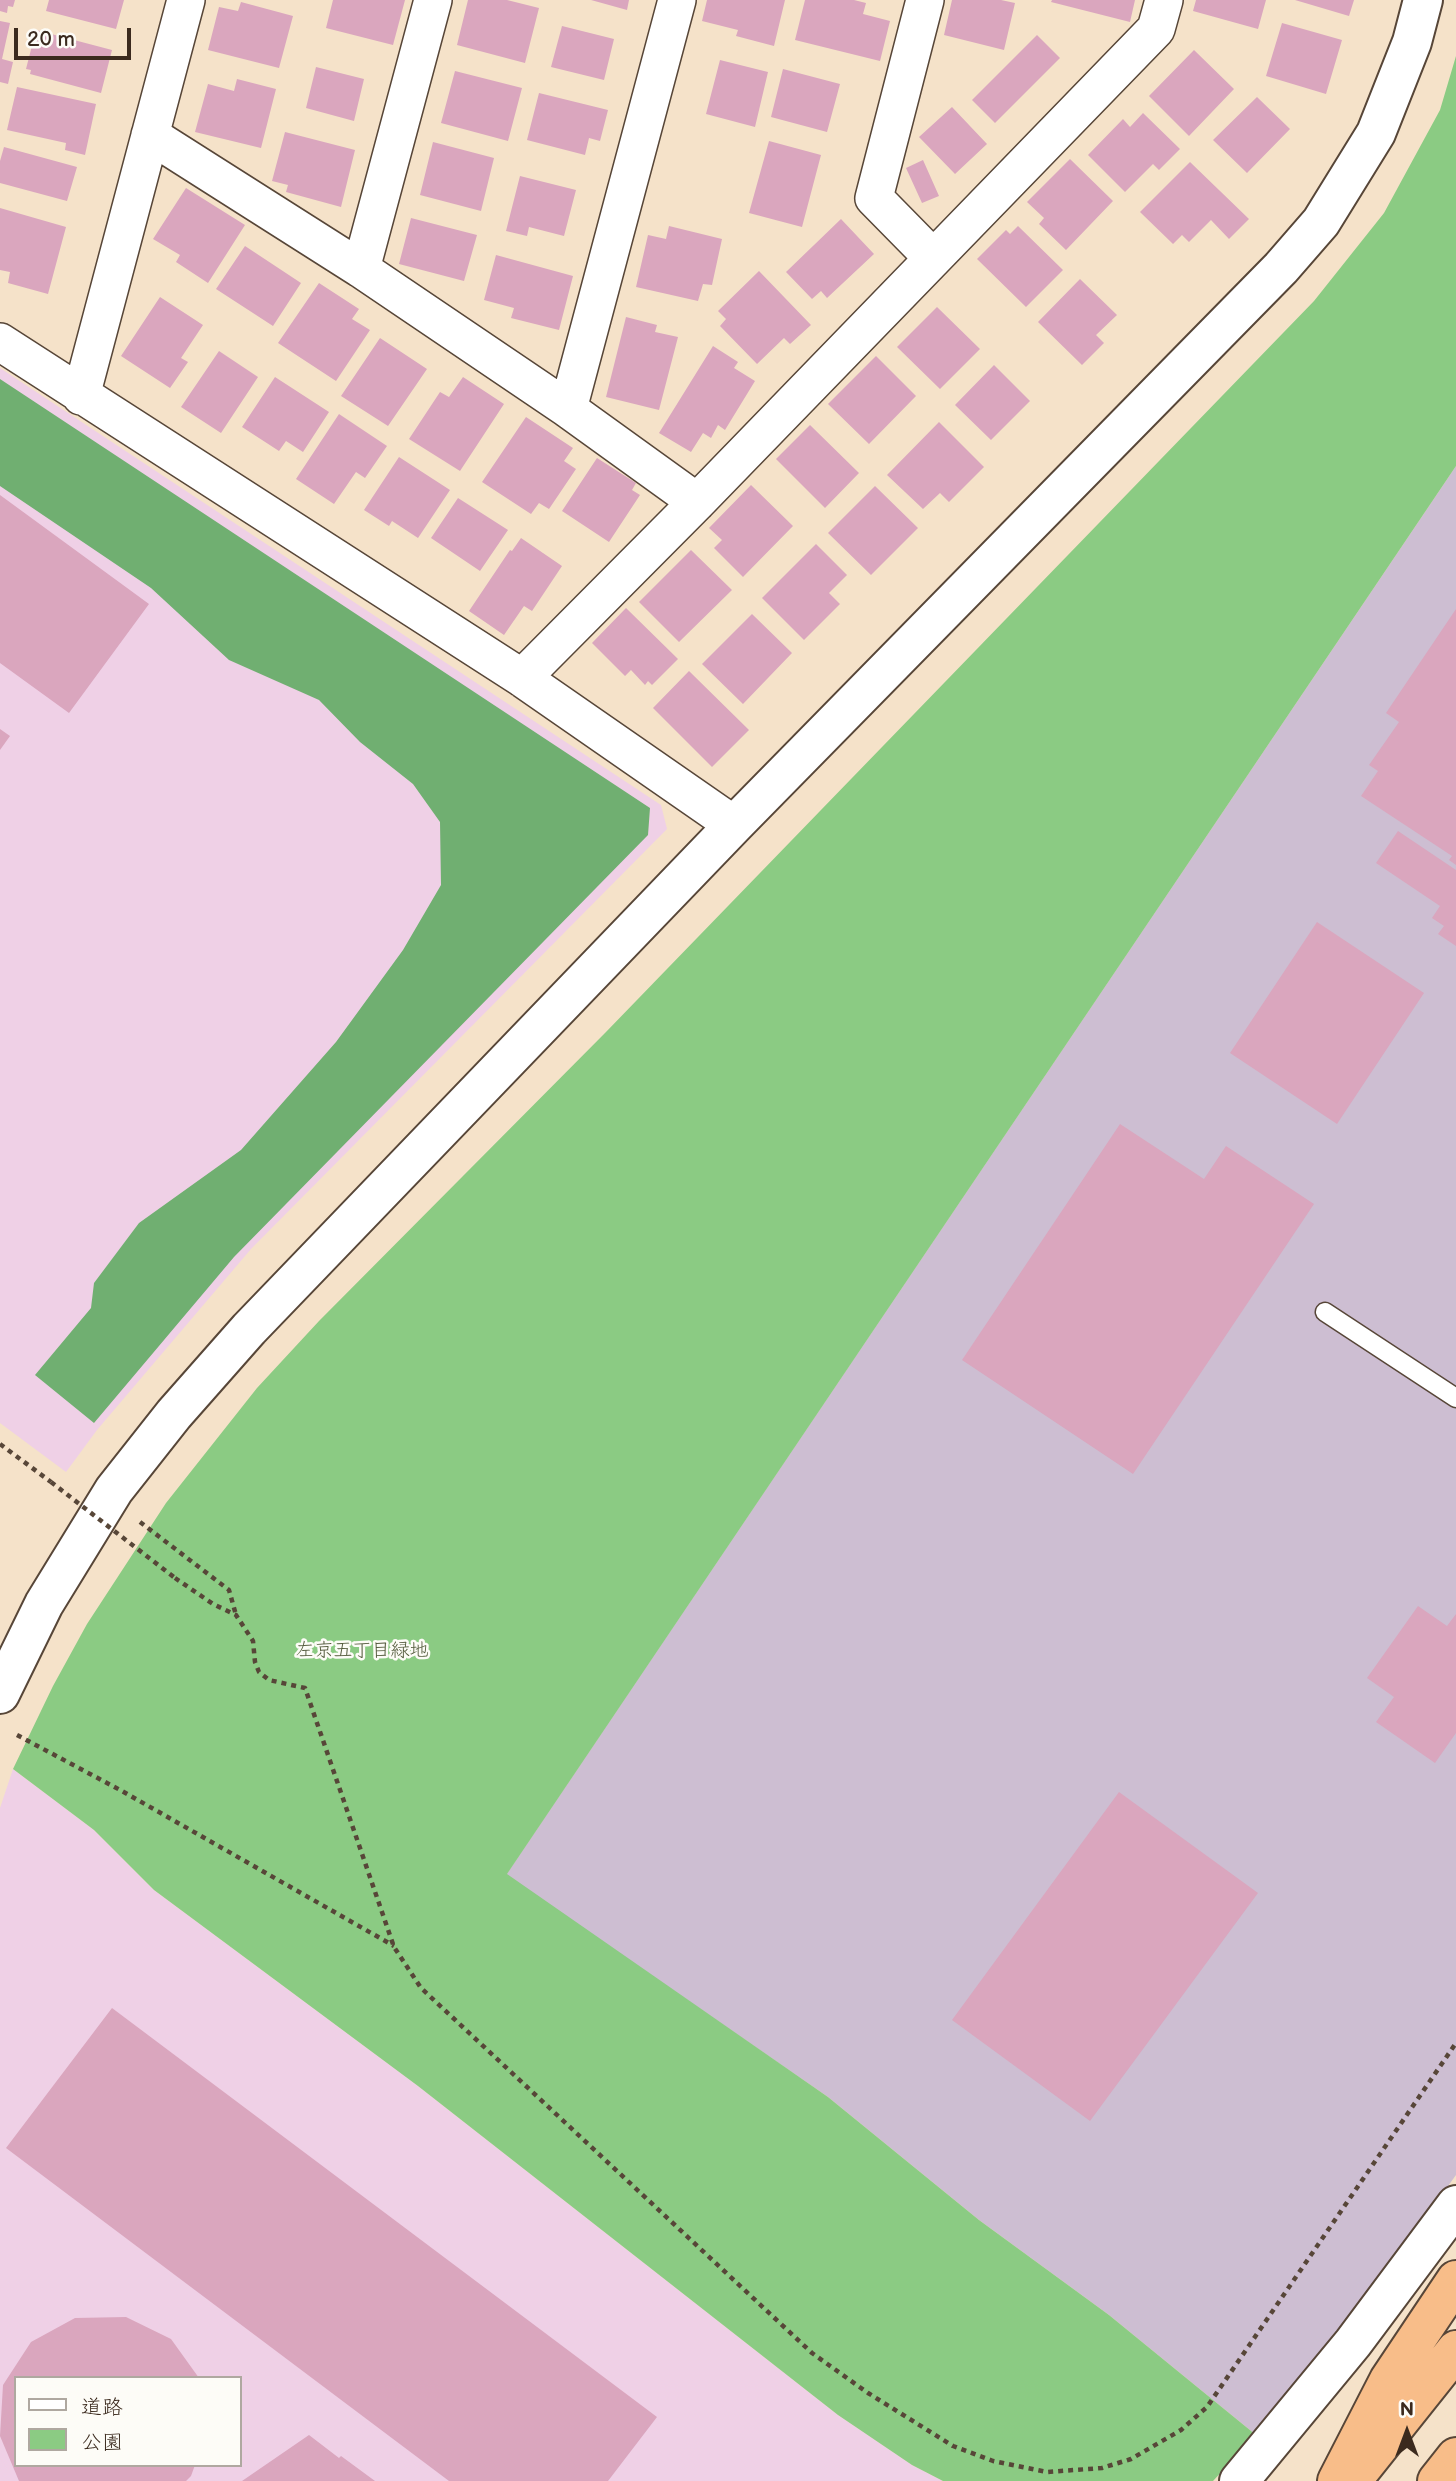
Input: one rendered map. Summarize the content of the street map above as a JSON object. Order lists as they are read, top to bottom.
{
  "parks": ["左京五丁目緑地"],
  "legend": ["道路", "公園"],
  "scale_bar": "20 m",
  "north": "top"
}
